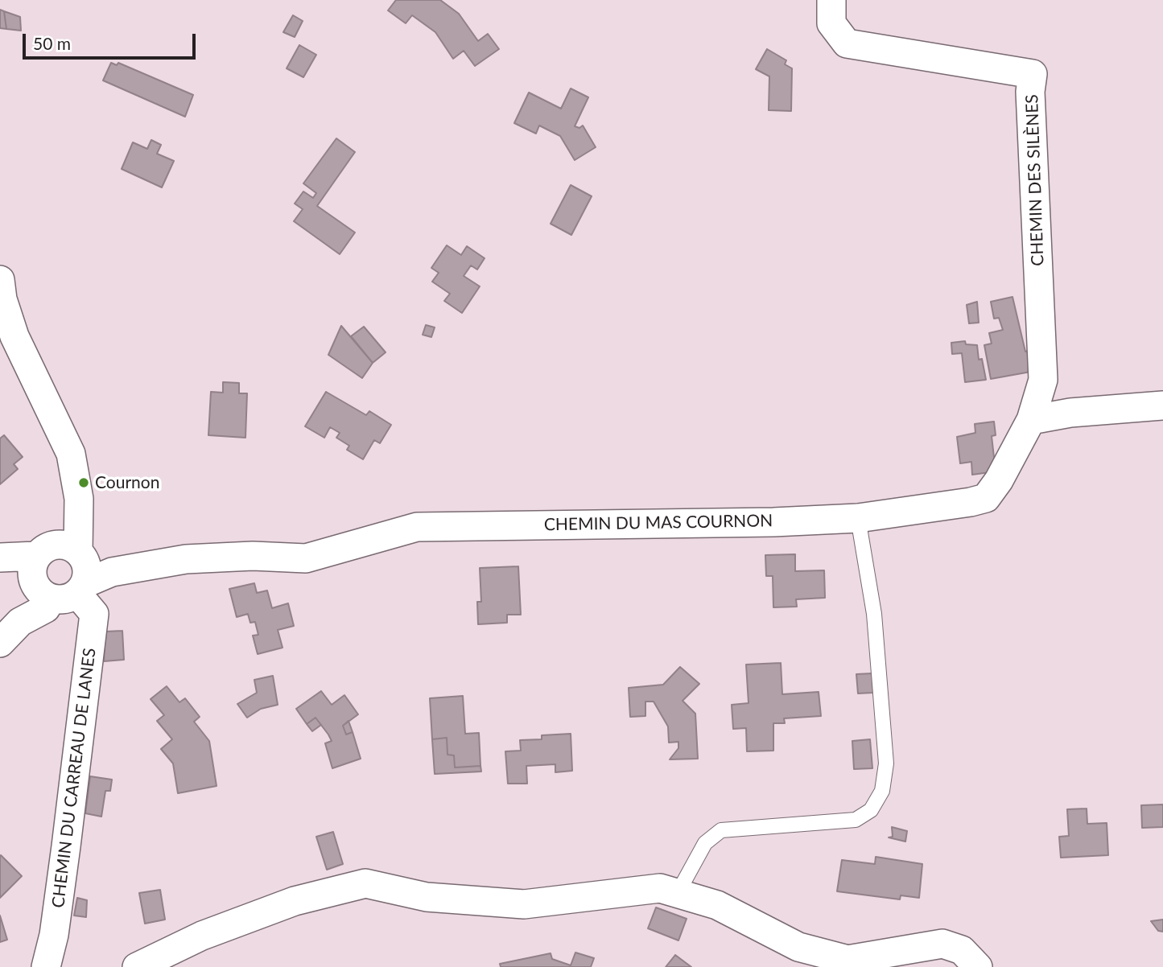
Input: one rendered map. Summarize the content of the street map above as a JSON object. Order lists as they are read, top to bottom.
{
  "streets": {
    "street": ["CHEMIN DES SILÈNES", "CHEMIN DU MAS COURNON", "CHEMIN DU CARREAU DE LANES"]
  },
  "crossings": [
    ["CHEMIN DES SILÈNES", "CHEMIN DU MAS COURNON"],
    ["CHEMIN DU MAS COURNON", "CHEMIN DU CARREAU DE LANES"]
  ],
  "places": ["Cournon"],
  "scale_bar": "50 m"
}
